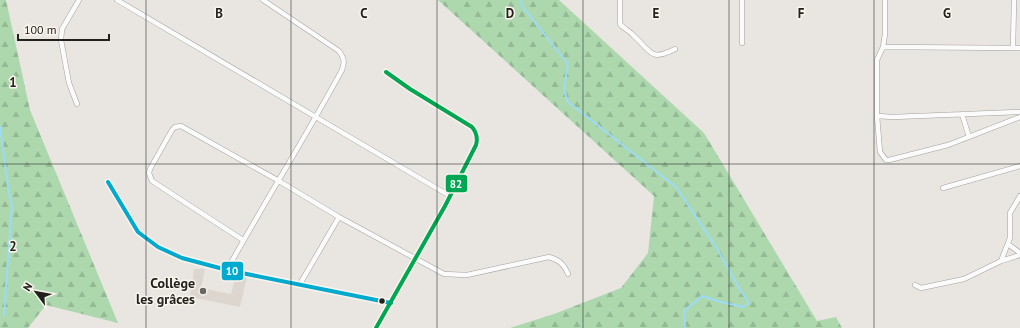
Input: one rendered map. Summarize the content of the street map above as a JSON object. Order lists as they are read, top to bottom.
{
  "places": ["Collège les grâces"],
  "lines": ["transit line 82", "transit line 10"],
  "scale_bar": "100 m",
  "north": "top left",
  "grid": {
    "columns": [
      "B",
      "C",
      "D",
      "E",
      "F",
      "G"
    ],
    "rows": ["1", "2"]
  }
}
